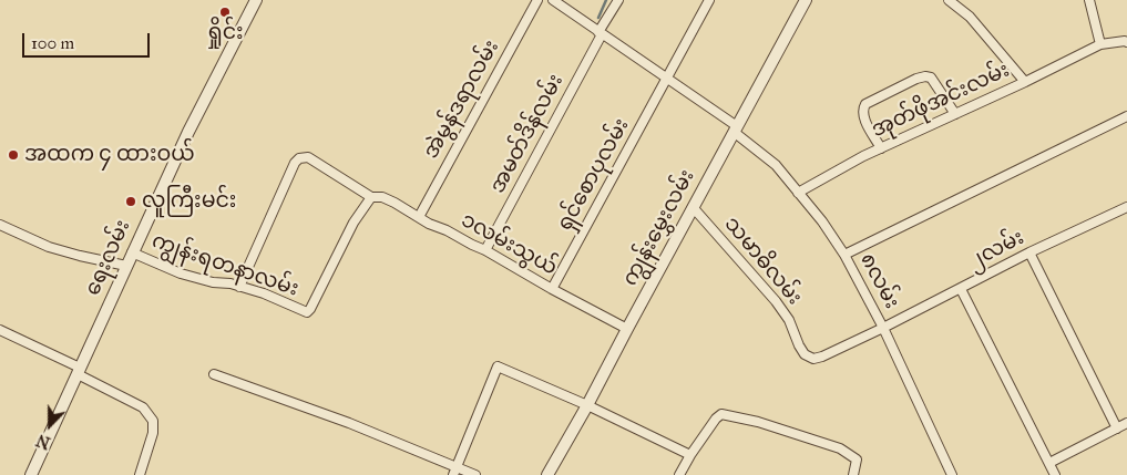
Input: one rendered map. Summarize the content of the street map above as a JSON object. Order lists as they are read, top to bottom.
{
  "streets": {
    "street": [
      "အဲမွန်ဒရာလမ်း",
      "အုတ်ဖိုအင်းလမ်း",
      "အမတ်ဒိန်လမ်း",
      "ရှင်စောပုလမ်း",
      "ကျွန်းမွှေးလမ်း",
      "၁လမ်းသွယ်",
      "၂လမ်း",
      "ရေးလမ်း",
      "သမာဓိလမ်း",
      "ကျွန်းရတနာလမ်း",
      "၈လမ်း"
    ]
  },
  "crossings": [
    ["အဲမွန်ဒရာလမ်း", "၁လမ်းသွယ်"],
    ["အုတ်ဖိုအင်းလမ်း", "၈လမ်း"],
    ["အမတ်ဒိန်လမ်း", "၁လမ်းသွယ်"],
    ["အမတ်ဒိန်လမ်း", "၈လမ်း"],
    ["ရှင်စောပုလမ်း", "၁လမ်းသွယ်"],
    ["ရှင်စောပုလမ်း", "၈လမ်း"],
    ["ကျွန်းမွှေးလမ်း", "၁လမ်းသွယ်"],
    ["ကျွန်းမွှေးလမ်း", "သမာဓိလမ်း"],
    ["ကျွန်းမွှေးလမ်း", "၈လမ်း"],
    ["၁လမ်းသွယ်", "ကျွန်းရတနာလမ်း"],
    ["၂လမ်း", "သမာဓိလမ်း"],
    ["၂လမ်း", "၈လမ်း"],
    ["ရေးလမ်း", "ကျွန်းရတနာလမ်း"],
    ["သမာဓိလမ်း", "၈လမ်း"]
  ],
  "places": ["ရှိုင်း", "အထက ၄ ထားဝယ်", "လူကြီးမင်း"],
  "scale_bar": "100 m",
  "north": "bottom"
}
